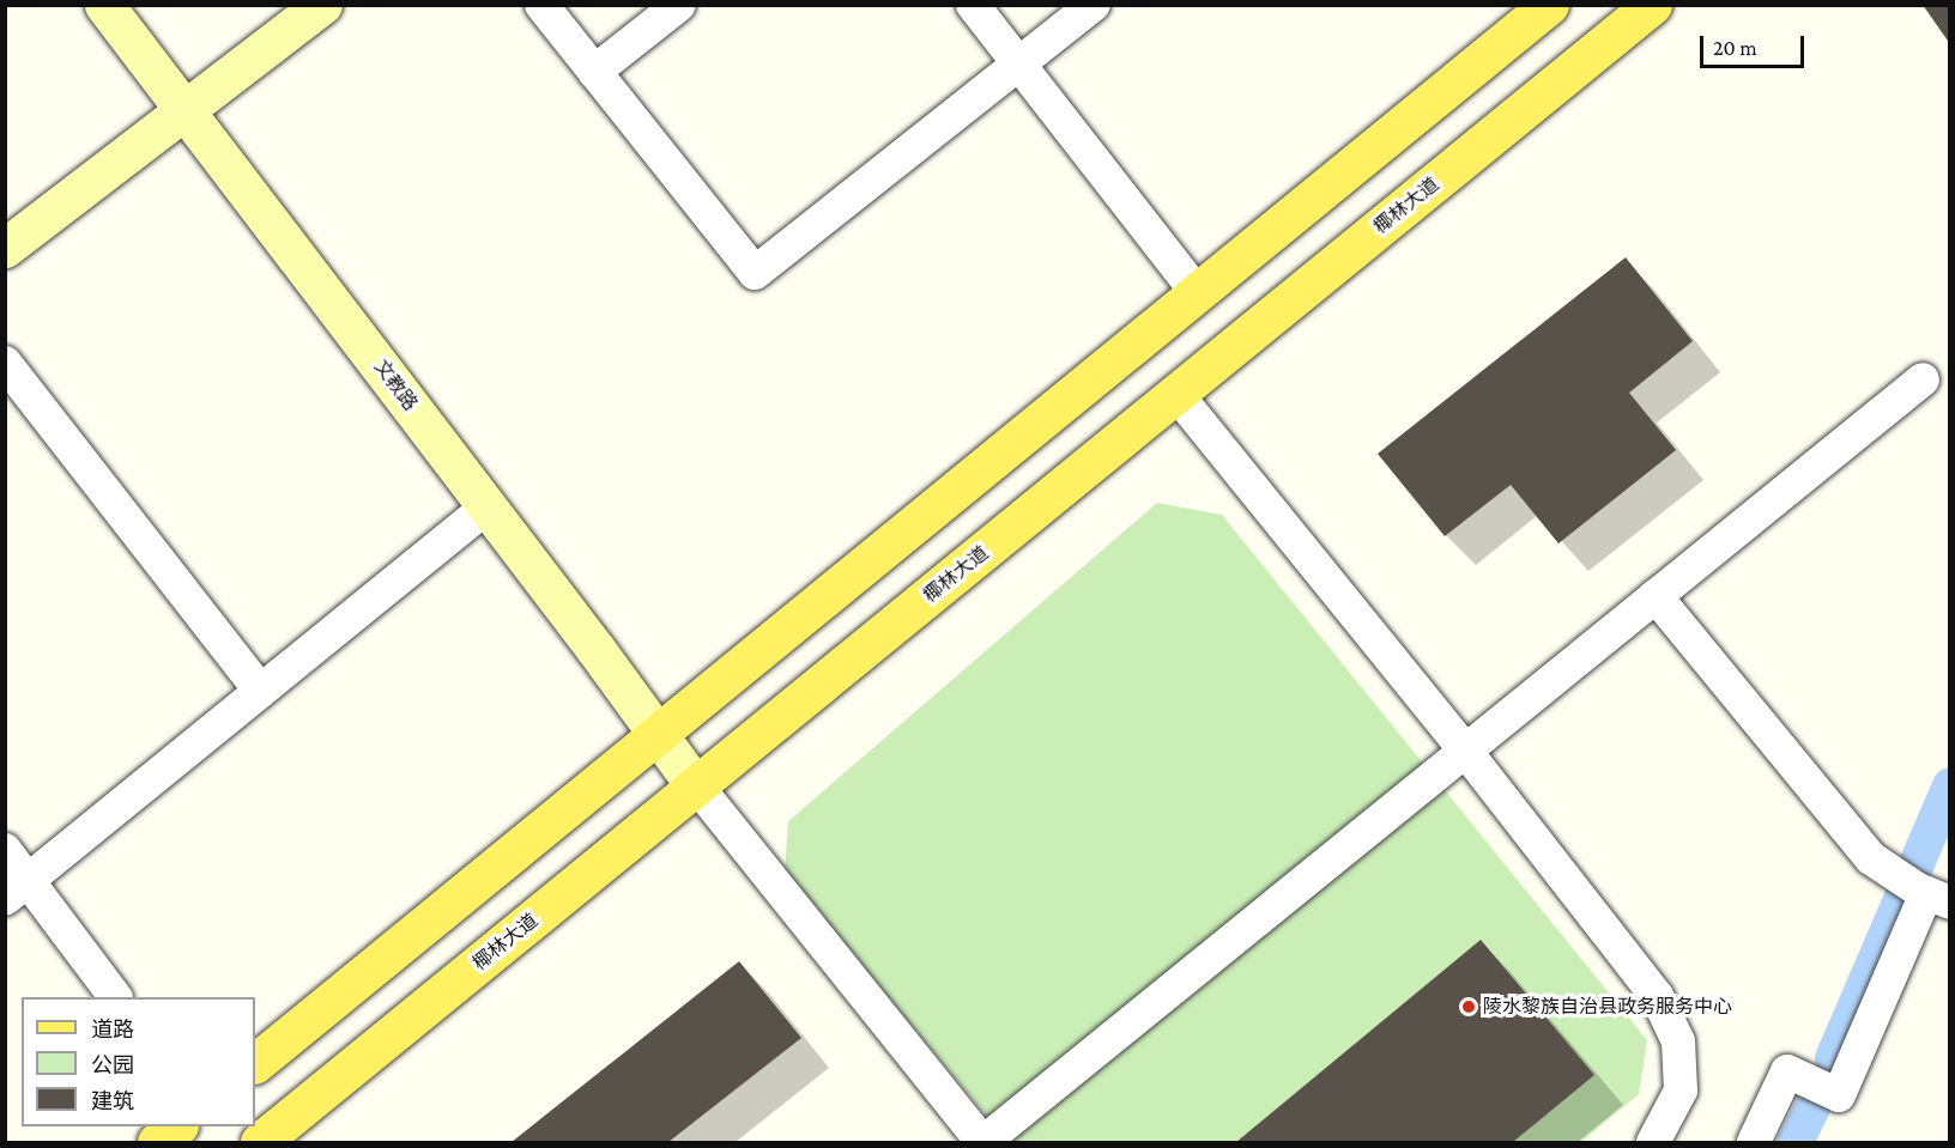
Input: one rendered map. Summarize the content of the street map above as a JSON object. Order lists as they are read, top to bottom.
{
  "streets": {
    "main road": ["椰林大道", "文教路"]
  },
  "crossings": [
    ["椰林大道", "文教路"]
  ],
  "places": ["陵水黎族自治县政务服务中心"],
  "legend": ["道路", "公园", "建筑"],
  "scale_bar": "20 m"
}
